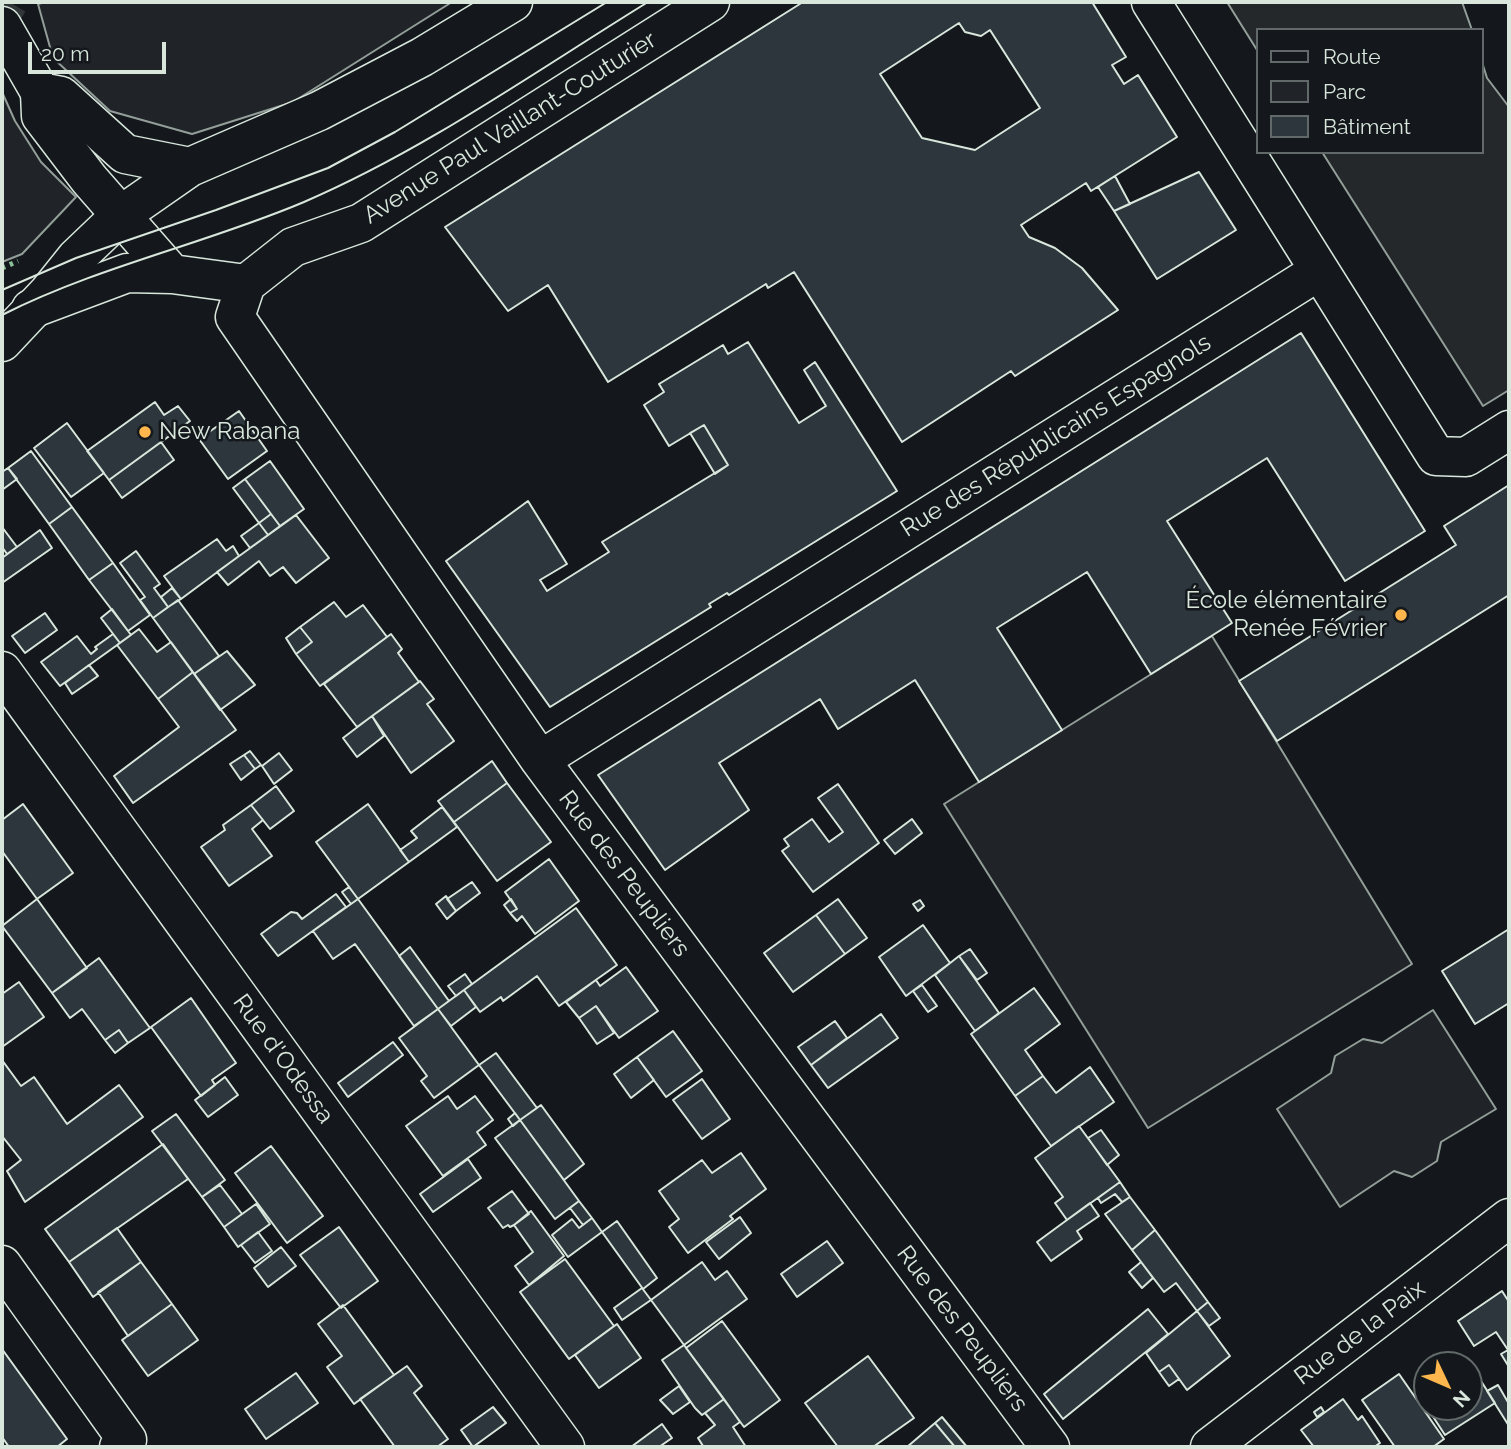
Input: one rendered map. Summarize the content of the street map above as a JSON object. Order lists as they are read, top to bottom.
{
  "streets": {
    "street": [
      "Avenue Paul Vaillant-Couturier",
      "Rue des Républicains Espagnols",
      "Rue des Peupliers",
      "Rue d'Odessa",
      "Rue de la Paix"
    ]
  },
  "crossings": [
    ["Avenue Paul Vaillant-Couturier", "Rue des Peupliers"],
    ["Rue des Républicains Espagnols", "Rue des Peupliers"]
  ],
  "places": ["New Rabana", "École élémentaire Renée Février"],
  "legend": ["Route", "Parc", "Bâtiment"],
  "scale_bar": "20 m",
  "north": "bottom right"
}
